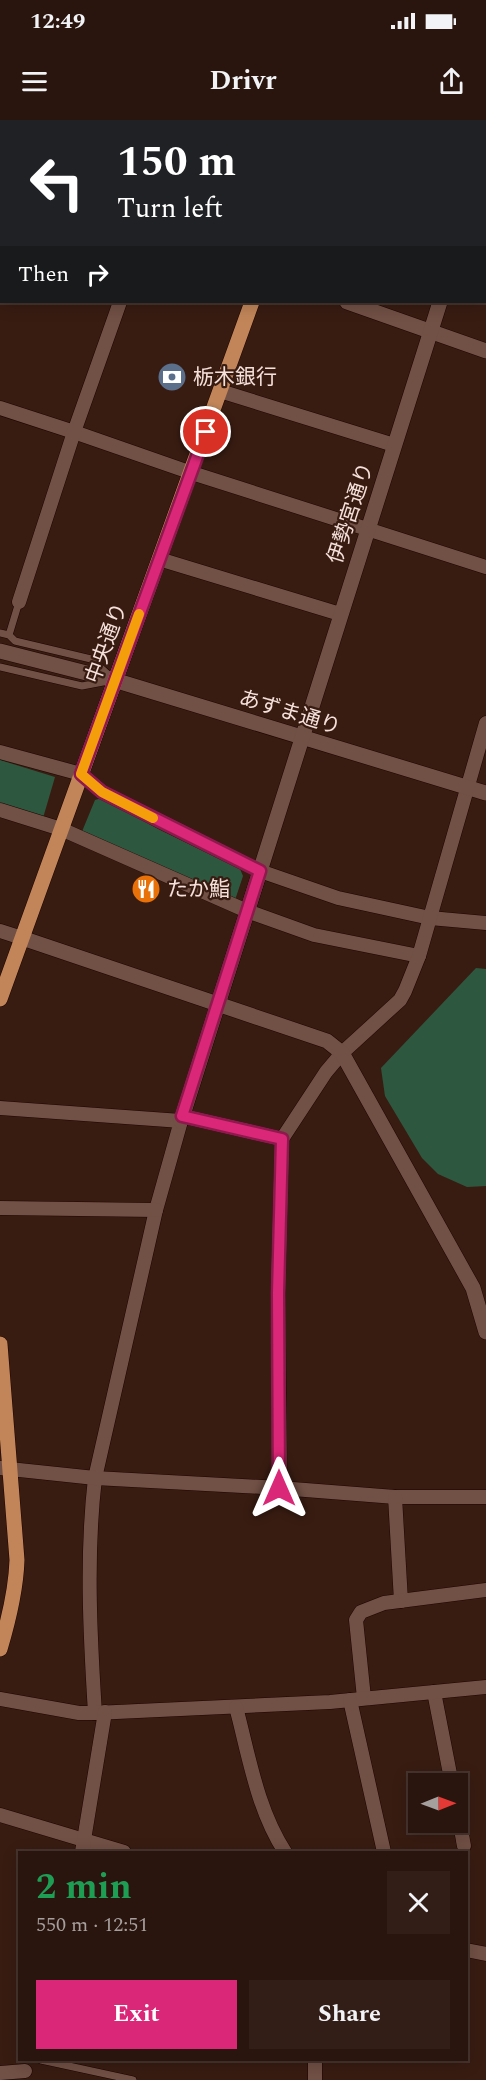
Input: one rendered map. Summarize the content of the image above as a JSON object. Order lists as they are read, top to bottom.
{
  "streets": {
    "main road": ["中央通り"],
    "street": ["伊勢宮通り", "あずま通り"]
  },
  "crossings": [
    ["伊勢宮通り", "あずま通り"],
    ["中央通り", "あずま通り"]
  ],
  "places": {
    "bank": ["栃木銀行"],
    "restaurant": ["たか鮨"]
  },
  "north": "right",
  "page": {
    "status": "12:49",
    "header": "Drivr",
    "turn": ["150 m", "Turn left"],
    "then": "Then",
    "heading": ["2 min", "550 m · 12:51"],
    "buttons": ["Exit", "Share"]
  }
}
